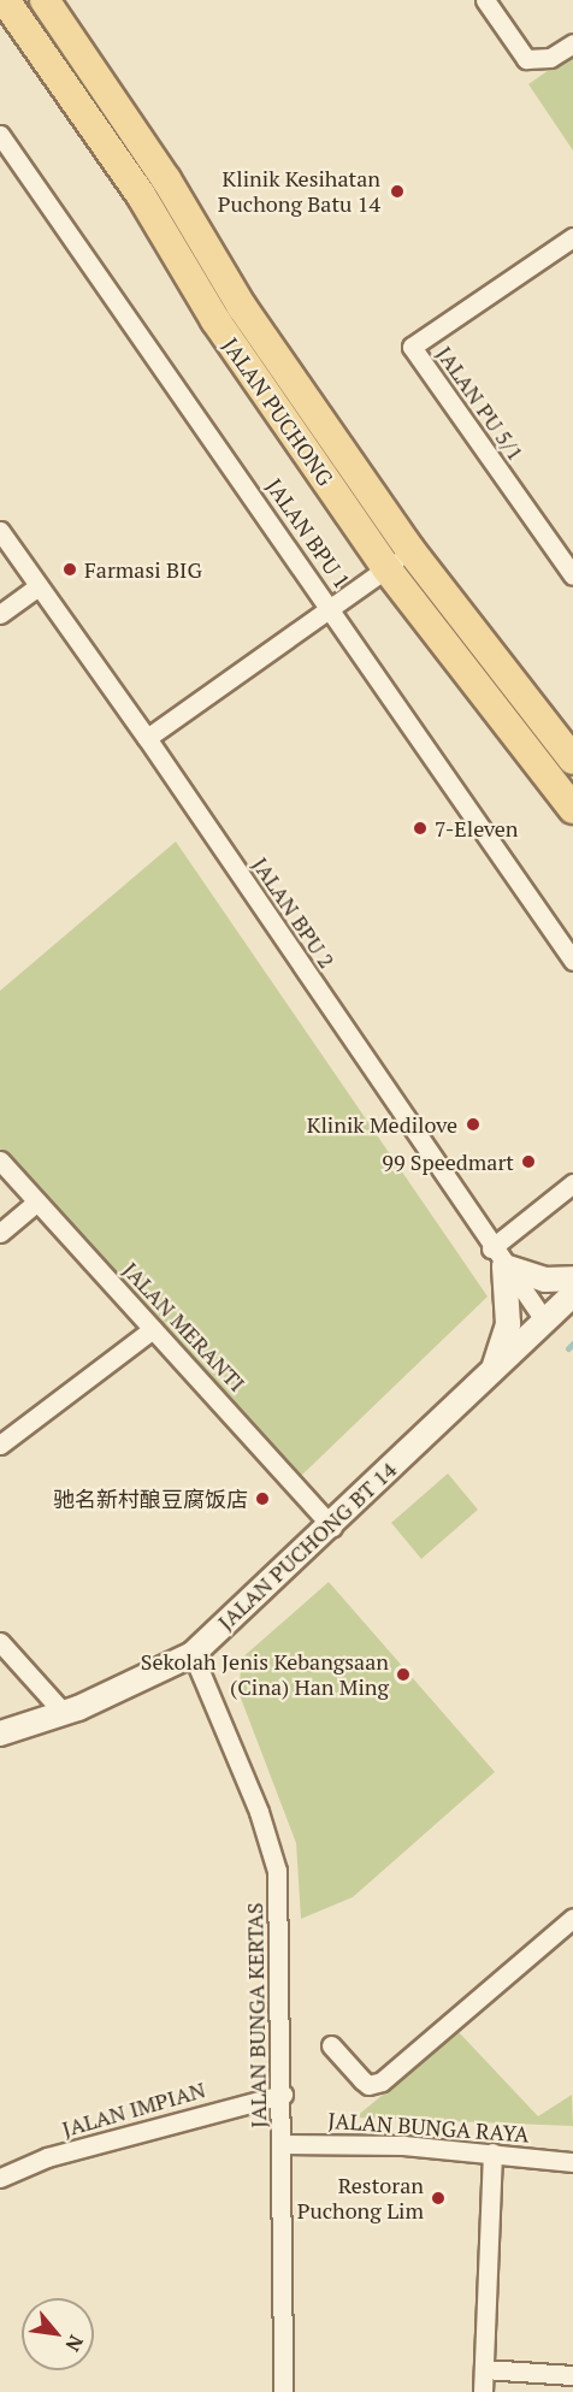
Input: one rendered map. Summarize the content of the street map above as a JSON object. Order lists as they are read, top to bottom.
{
  "streets": {
    "main road": ["JALAN PUCHONG"],
    "street": [
      "JALAN PU 5/1",
      "JALAN BPU 1",
      "JALAN BPU 2",
      "JALAN MERANTI",
      "JALAN PUCHONG BT 14",
      "JALAN BUNGA KERTAS",
      "JALAN IMPIAN",
      "JALAN BUNGA RAYA"
    ]
  },
  "crossings": [
    ["JALAN BPU 2", "JALAN PUCHONG BT 14"],
    ["JALAN MERANTI", "JALAN PUCHONG BT 14"],
    ["JALAN PUCHONG BT 14", "JALAN BUNGA KERTAS"],
    ["JALAN BUNGA KERTAS", "JALAN IMPIAN"],
    ["JALAN BUNGA KERTAS", "JALAN BUNGA RAYA"]
  ],
  "places": [
    "Klinik Kesihatan Puchong Batu 14",
    "Farmasi BIG",
    "7-Eleven",
    "Klinik Medilove",
    "99 Speedmart",
    "驰名新村酿豆腐饭店",
    "Sekolah Jenis Kebangsaan (Cina) Han Ming",
    "Restoran Puchong Lim"
  ],
  "north": "bottom right"
}
